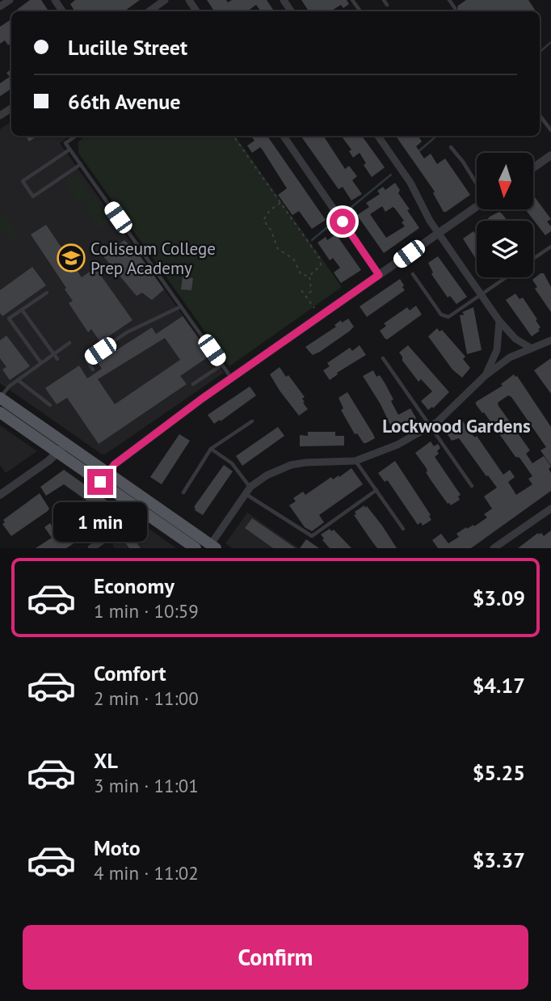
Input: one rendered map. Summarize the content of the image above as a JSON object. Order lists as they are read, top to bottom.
{
  "districts": ["Lockwood Gardens"],
  "places": {
    "school or university": ["Coliseum College Prep Academy"]
  },
  "north": "bottom",
  "page": {
    "banner": ["Lucille Street", "66th Avenue"],
    "bubble": "1 min",
    "list": [
      {
        "name": "Economy",
        "note": "1 min · 10:59",
        "value": "$3.09"
      },
      {
        "name": "Comfort",
        "note": "2 min · 11:00",
        "value": "$4.17"
      },
      {
        "name": "XL",
        "note": "3 min · 11:01",
        "value": "$5.25"
      },
      {
        "name": "Moto",
        "note": "4 min · 11:02",
        "value": "$3.37"
      }
    ],
    "buttons": "Confirm"
  }
}
